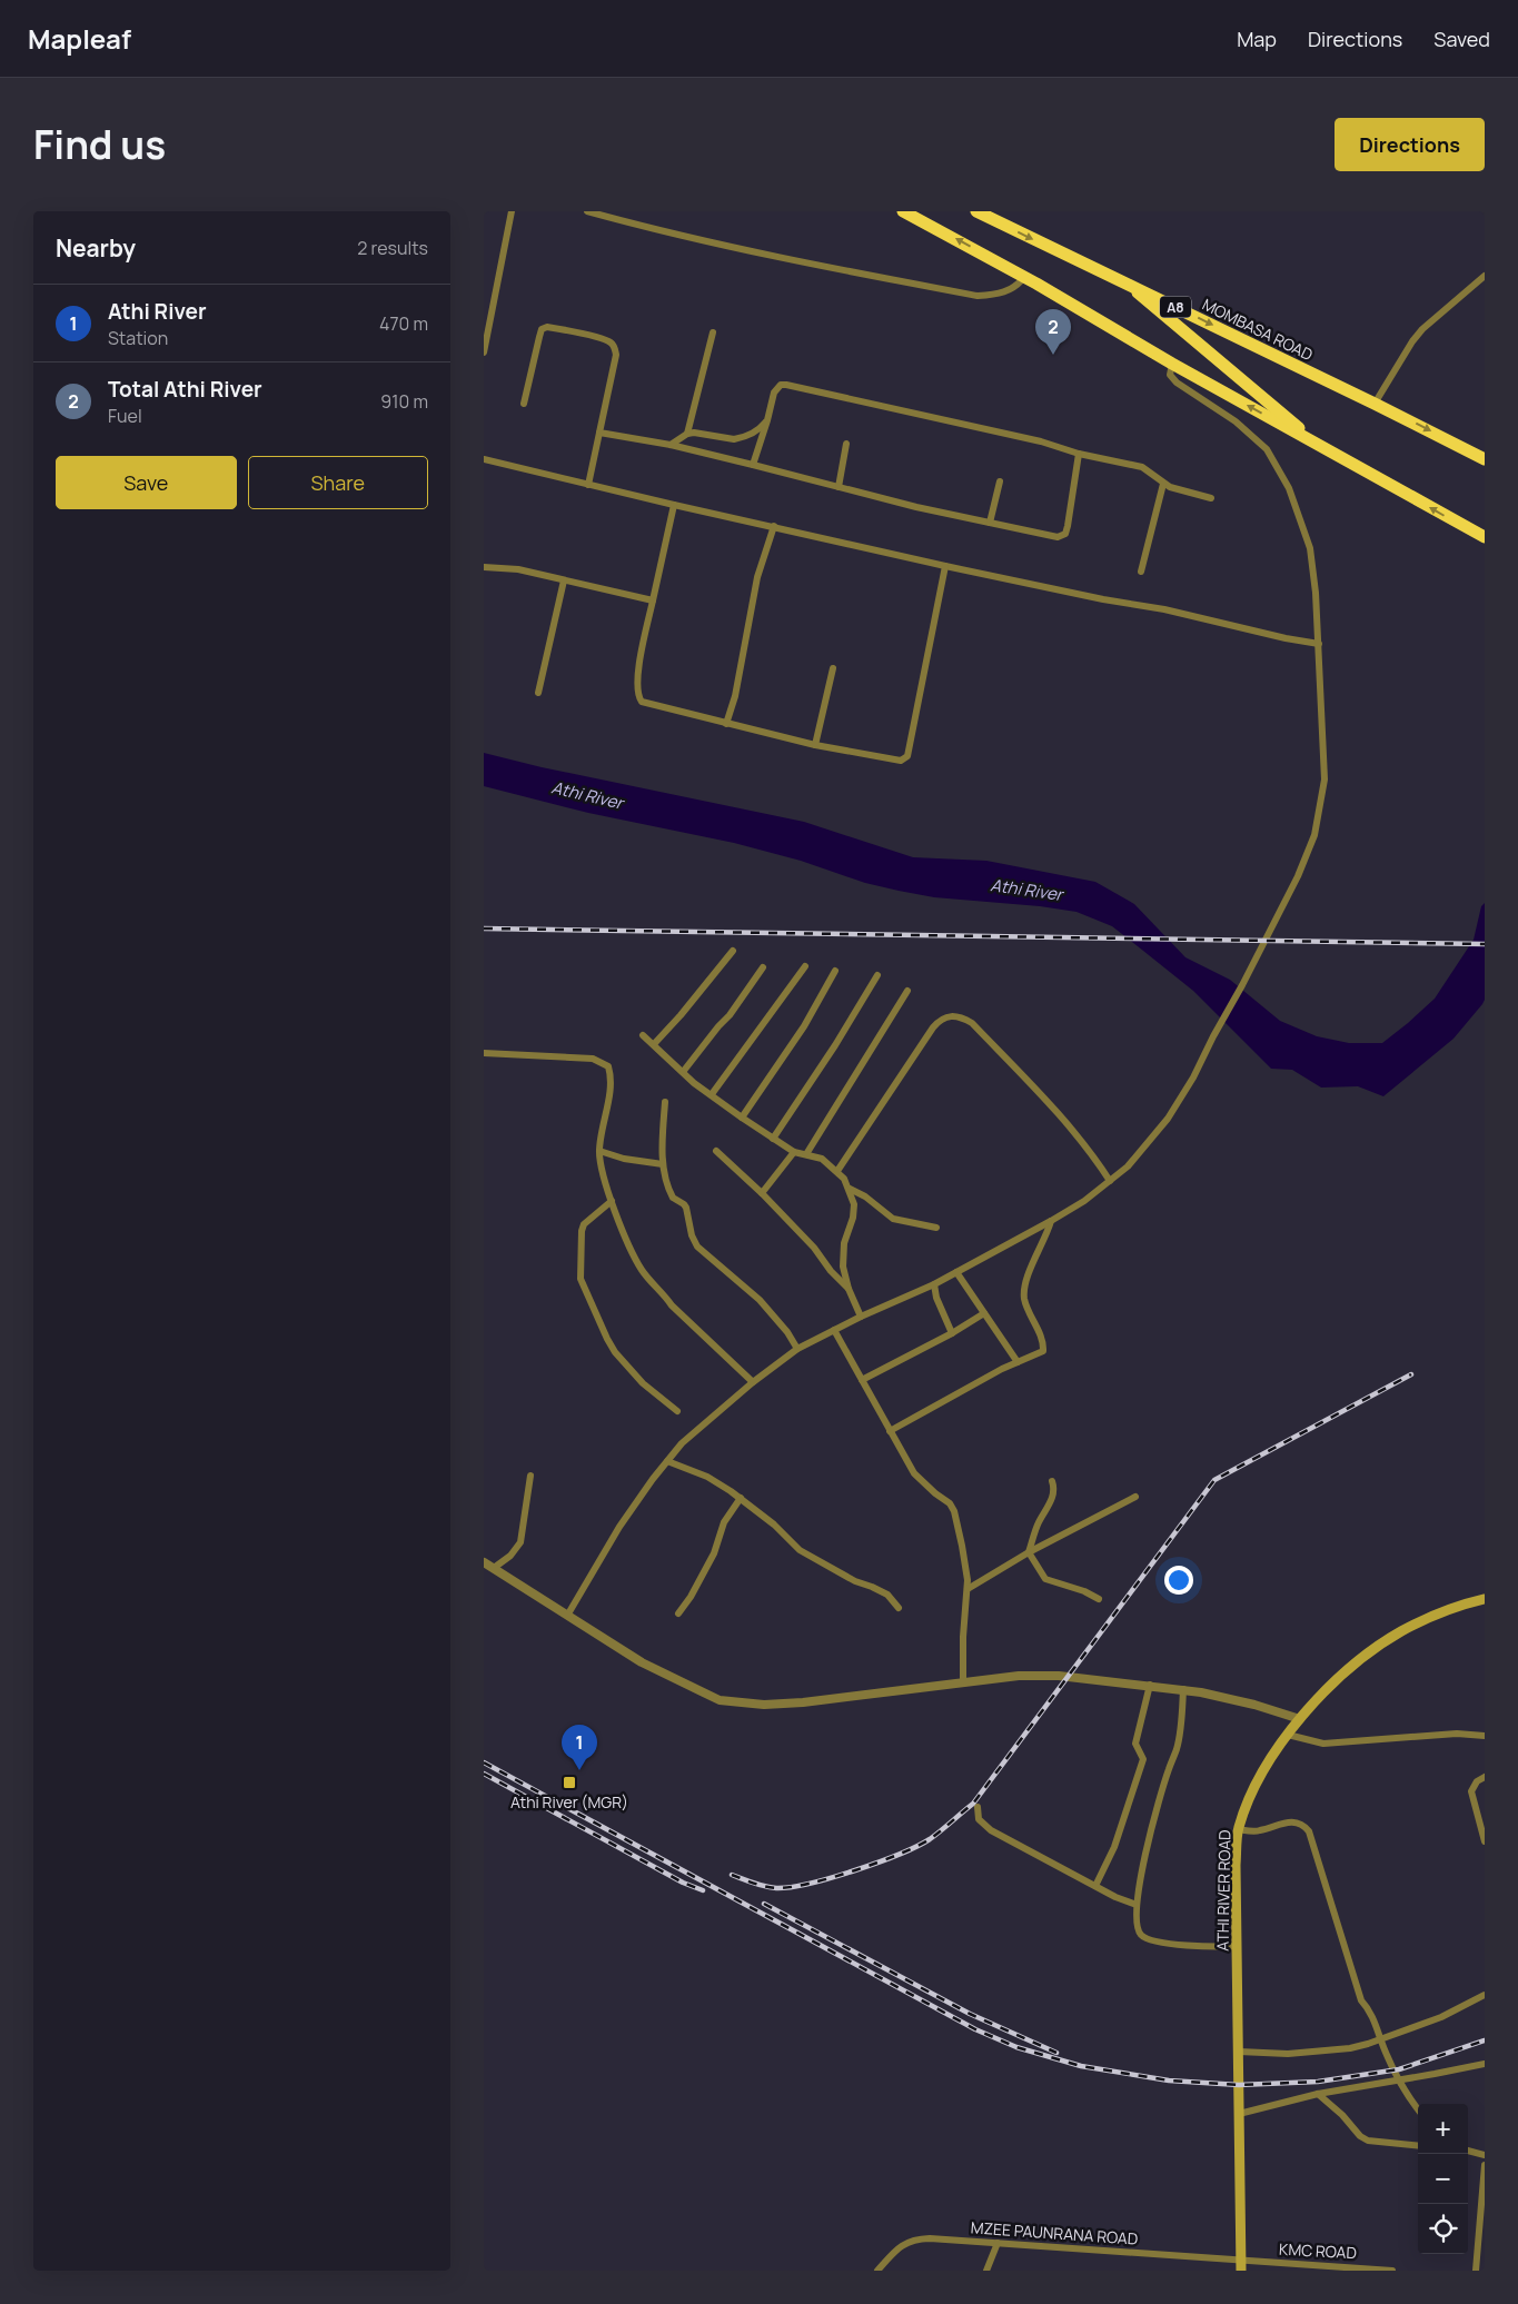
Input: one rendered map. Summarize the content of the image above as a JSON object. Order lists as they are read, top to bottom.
{
  "streets": {
    "highway": ["A8", "MOMBASA ROAD"],
    "main road": ["ATHI RIVER ROAD"],
    "street": ["MZEE PAUNRANA ROAD", "KMC ROAD"]
  },
  "crossings": [
    ["A8", "MOMBASA ROAD"],
    ["ATHI RIVER ROAD", "MZEE PAUNRANA ROAD"],
    ["ATHI RIVER ROAD", "KMC ROAD"],
    ["MZEE PAUNRANA ROAD", "KMC ROAD"]
  ],
  "water": ["Athi River"],
  "places": {
    "transit": ["Athi River (MGR)"]
  },
  "page": {
    "header": "Mapleaf",
    "nav": ["Map", "Directions", "Saved"],
    "title": "Find us",
    "buttons": [
      "Directions",
      ["Save", "Share"]
    ],
    "heading": ["Nearby", "2 results"],
    "list": [
      {
        "mark": "1",
        "name": "Athi River",
        "note": "Station",
        "value": "470 m"
      },
      {
        "mark": "2",
        "name": "Total Athi River",
        "note": "Fuel",
        "value": "910 m"
      }
    ],
    "pins": ["2", "1"],
    "map_buttons": ["+", "−"]
  }
}
